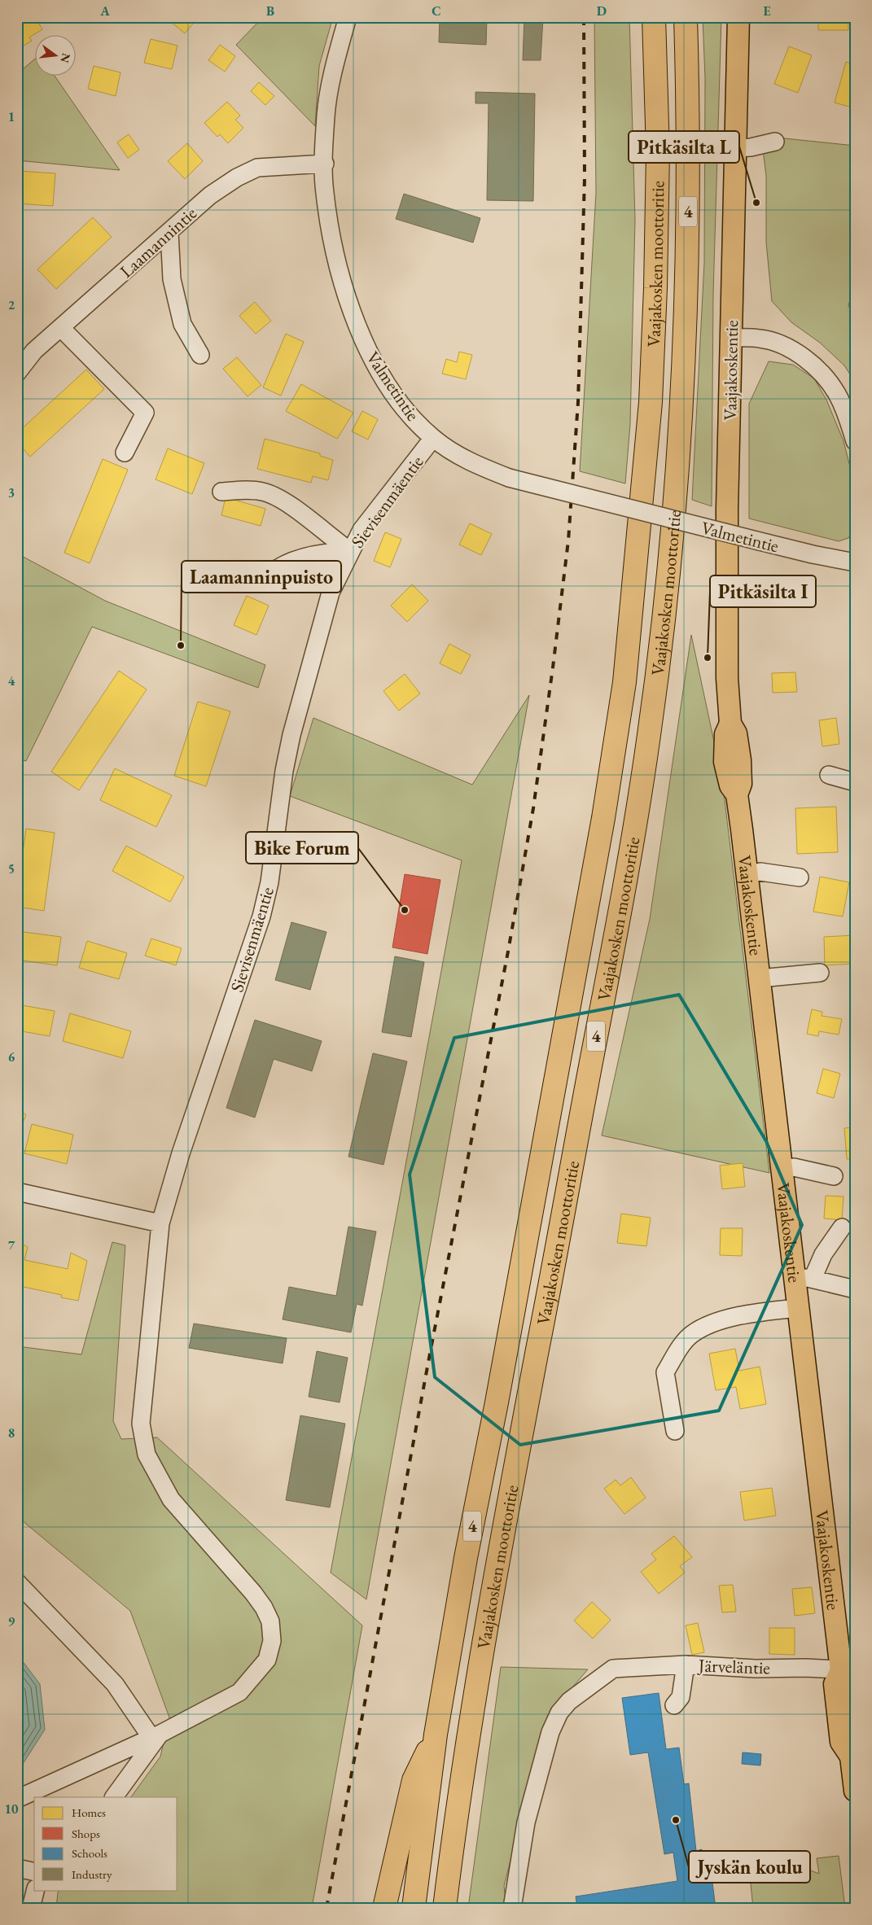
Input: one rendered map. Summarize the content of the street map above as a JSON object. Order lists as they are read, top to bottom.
{
  "streets": {
    "highway": ["4", "Vaajakosken moottoritie"],
    "main road": ["Vaajakoskentie"],
    "street": [
      "Laamannintie",
      "Valmetintie",
      "Sievisenmäentie",
      "Järveläntie"
    ]
  },
  "crossings": [
    ["Laamannintie", "Valmetintie"],
    ["Vaajakoskentie", "Järveläntie"],
    ["Valmetintie", "Sievisenmäentie"]
  ],
  "places": [
    "Pitkäsilta L",
    "Laamanninpuisto",
    "Pitkäsilta I",
    "Bike Forum",
    "Jyskän koulu"
  ],
  "legend": [
    "Homes",
    "Shops",
    "Schools",
    "Industry"
  ],
  "north": "right",
  "grid": {
    "columns": [
      "A",
      "B",
      "C",
      "D",
      "E"
    ],
    "rows": [
      "1",
      "2",
      "3",
      "4",
      "5",
      "6",
      "7",
      "8",
      "9",
      "10"
    ]
  }
}
